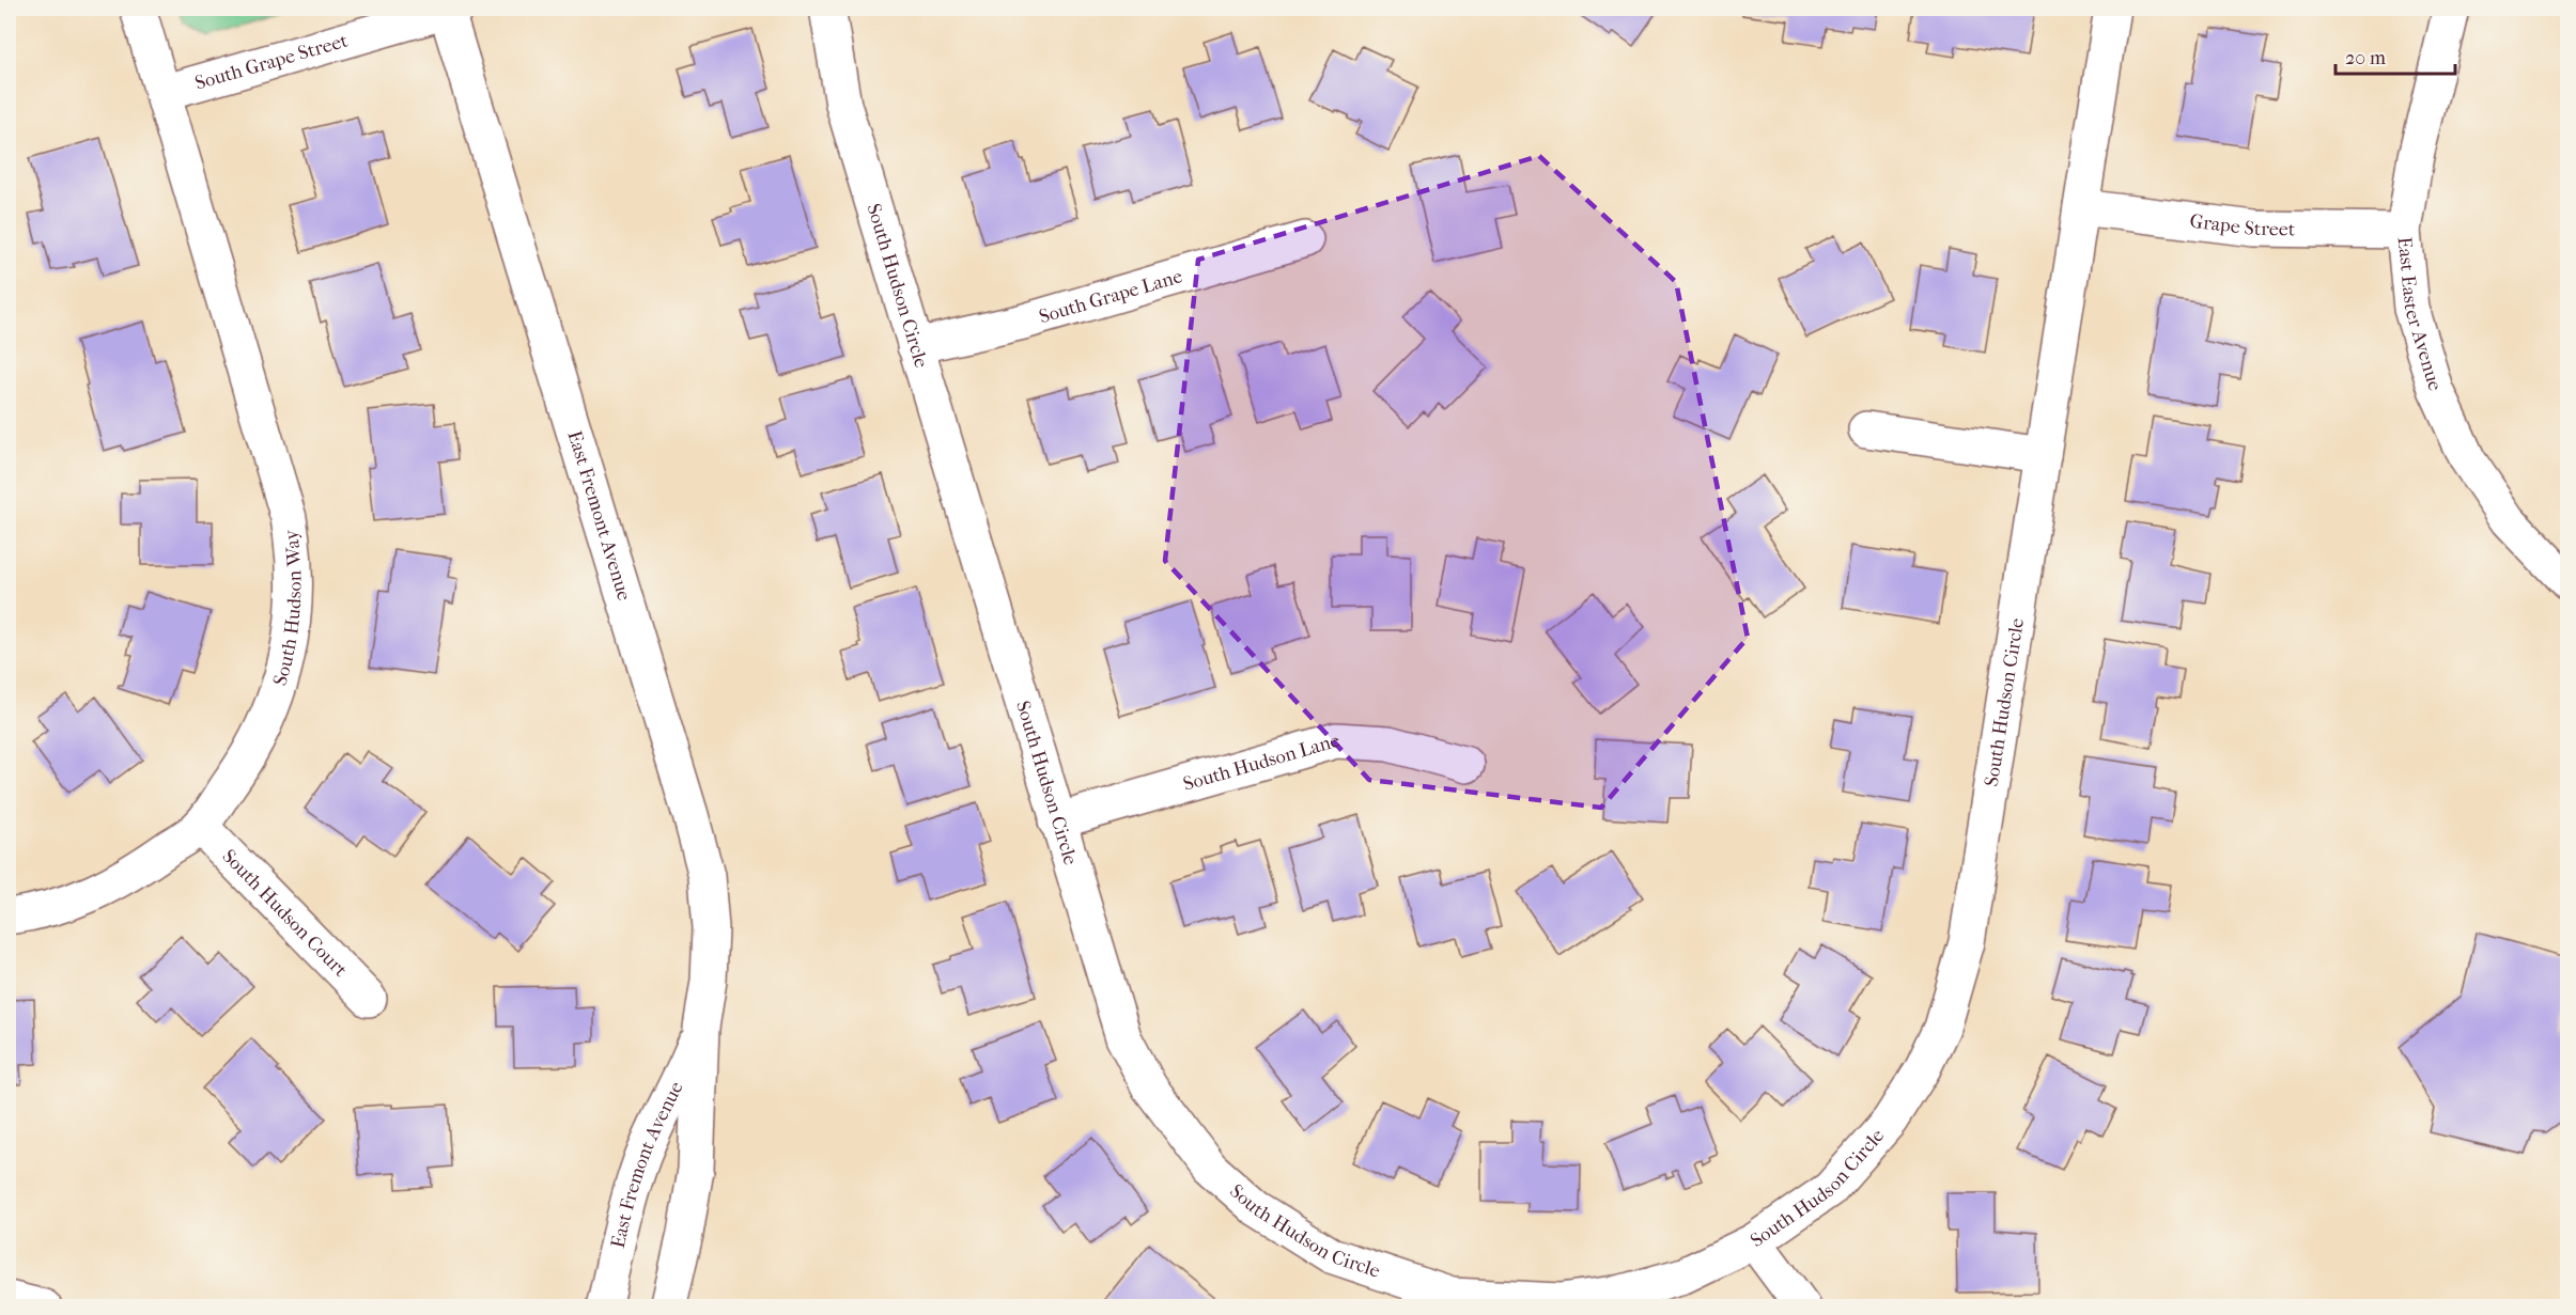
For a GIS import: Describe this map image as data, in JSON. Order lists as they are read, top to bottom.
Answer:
{
  "streets": {
    "street": [
      "South Grape Street",
      "Grape Street",
      "South Hudson Circle",
      "South Grape Lane",
      "East Easter Avenue",
      "East Fremont Avenue",
      "South Hudson Way",
      "South Hudson Lane",
      "South Hudson Court"
    ]
  },
  "crossings": [
    ["South Grape Street", "East Fremont Avenue"],
    ["South Grape Street", "South Hudson Way"],
    ["Grape Street", "South Hudson Circle"],
    ["Grape Street", "East Easter Avenue"],
    ["South Hudson Circle", "South Grape Lane"],
    ["South Hudson Circle", "South Hudson Lane"],
    ["South Hudson Way", "South Hudson Court"]
  ],
  "scale_bar": "20 m"
}
